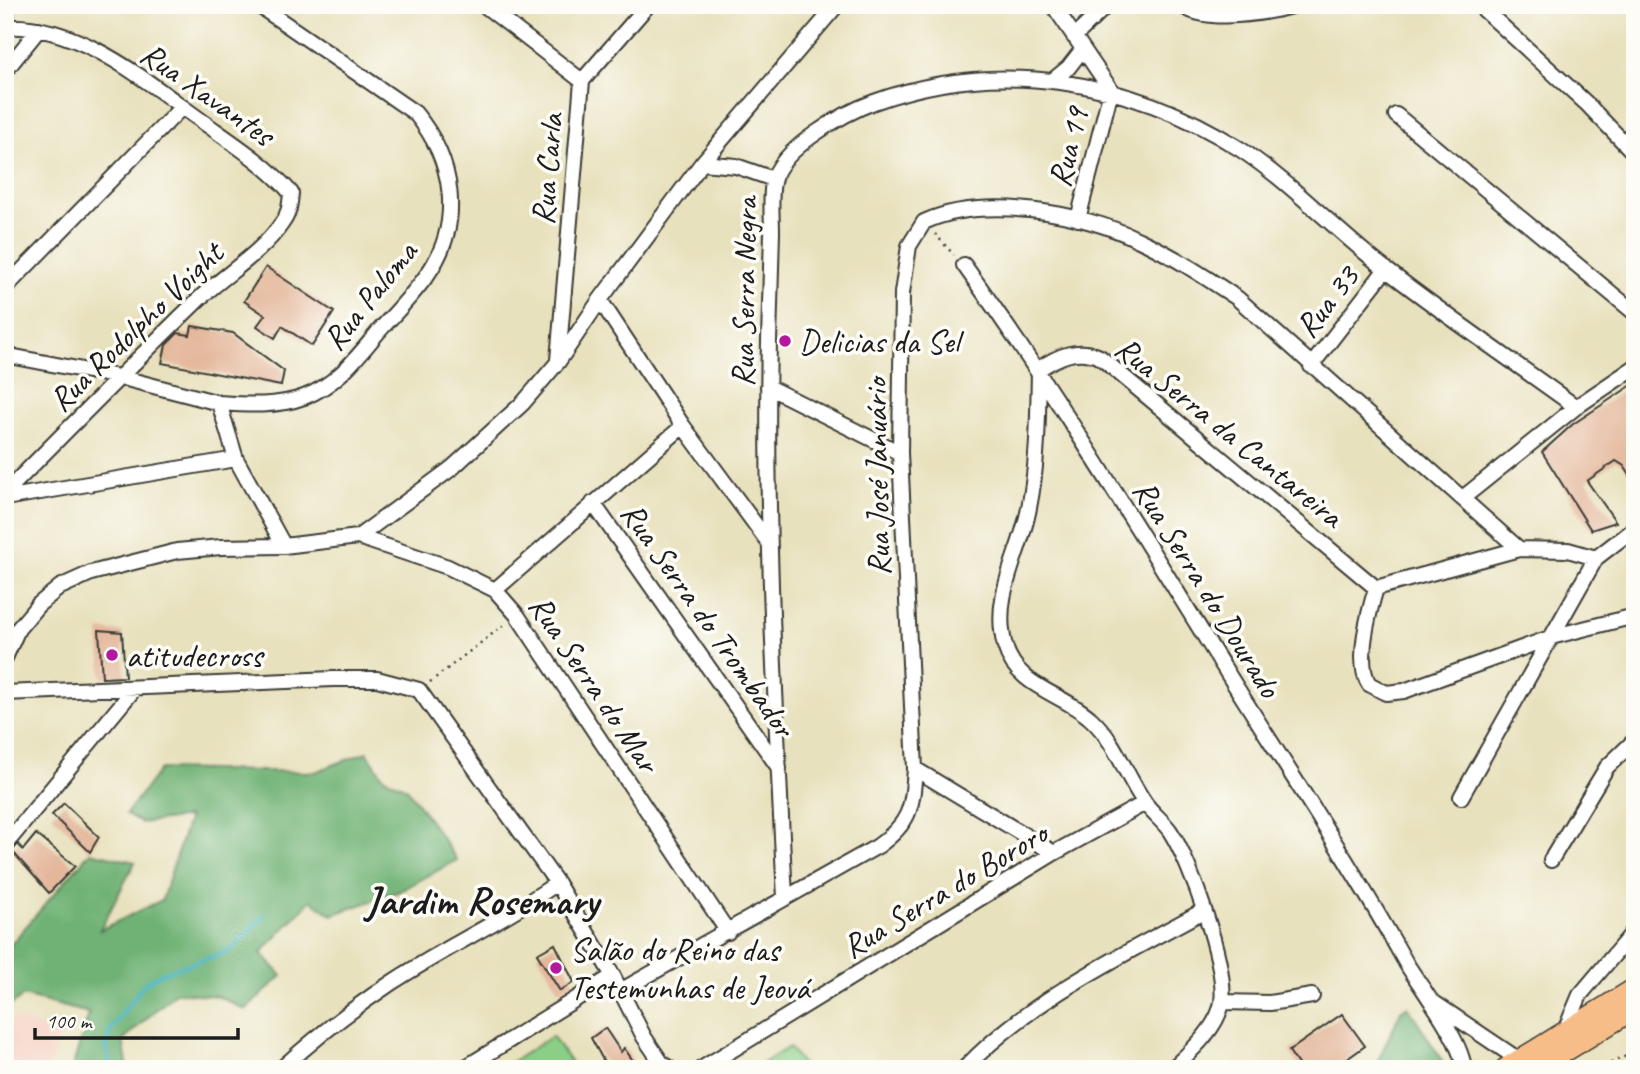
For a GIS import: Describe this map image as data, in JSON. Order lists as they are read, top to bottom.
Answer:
{
  "streets": {
    "street": [
      "Rua Xavantes",
      "Rua 19",
      "Rua Carla",
      "Rua Serra Negra",
      "Rua Paloma",
      "Rua 33",
      "Rua Rodolpho Voight",
      "Rua Serra da Cantareira",
      "Rua José Januário",
      "Rua Serra do Dourado",
      "Rua Serra do Trombador",
      "Rua Serra do Mar",
      "Rua Serra do Bororo"
    ]
  },
  "crossings": [
    ["Rua Xavantes", "Rua Rodolpho Voight"],
    ["Rua 19", "Rua Serra Negra"],
    ["Rua Serra Negra", "Rua 33"],
    ["Rua Serra Negra", "Rua José Januário"],
    ["Rua Serra Negra", "Rua Serra do Trombador"],
    ["Rua Paloma", "Rua Rodolpho Voight"],
    ["Rua Serra da Cantareira", "Rua Serra do Dourado"],
    ["Rua José Januário", "Rua Serra do Mar"]
  ],
  "districts": ["Jardim Rosemary"],
  "places": ["Delicias da Sel", "atitudecross", "Salão do Reino das Testemunhas de Jeová"],
  "scale_bar": "100 m"
}
